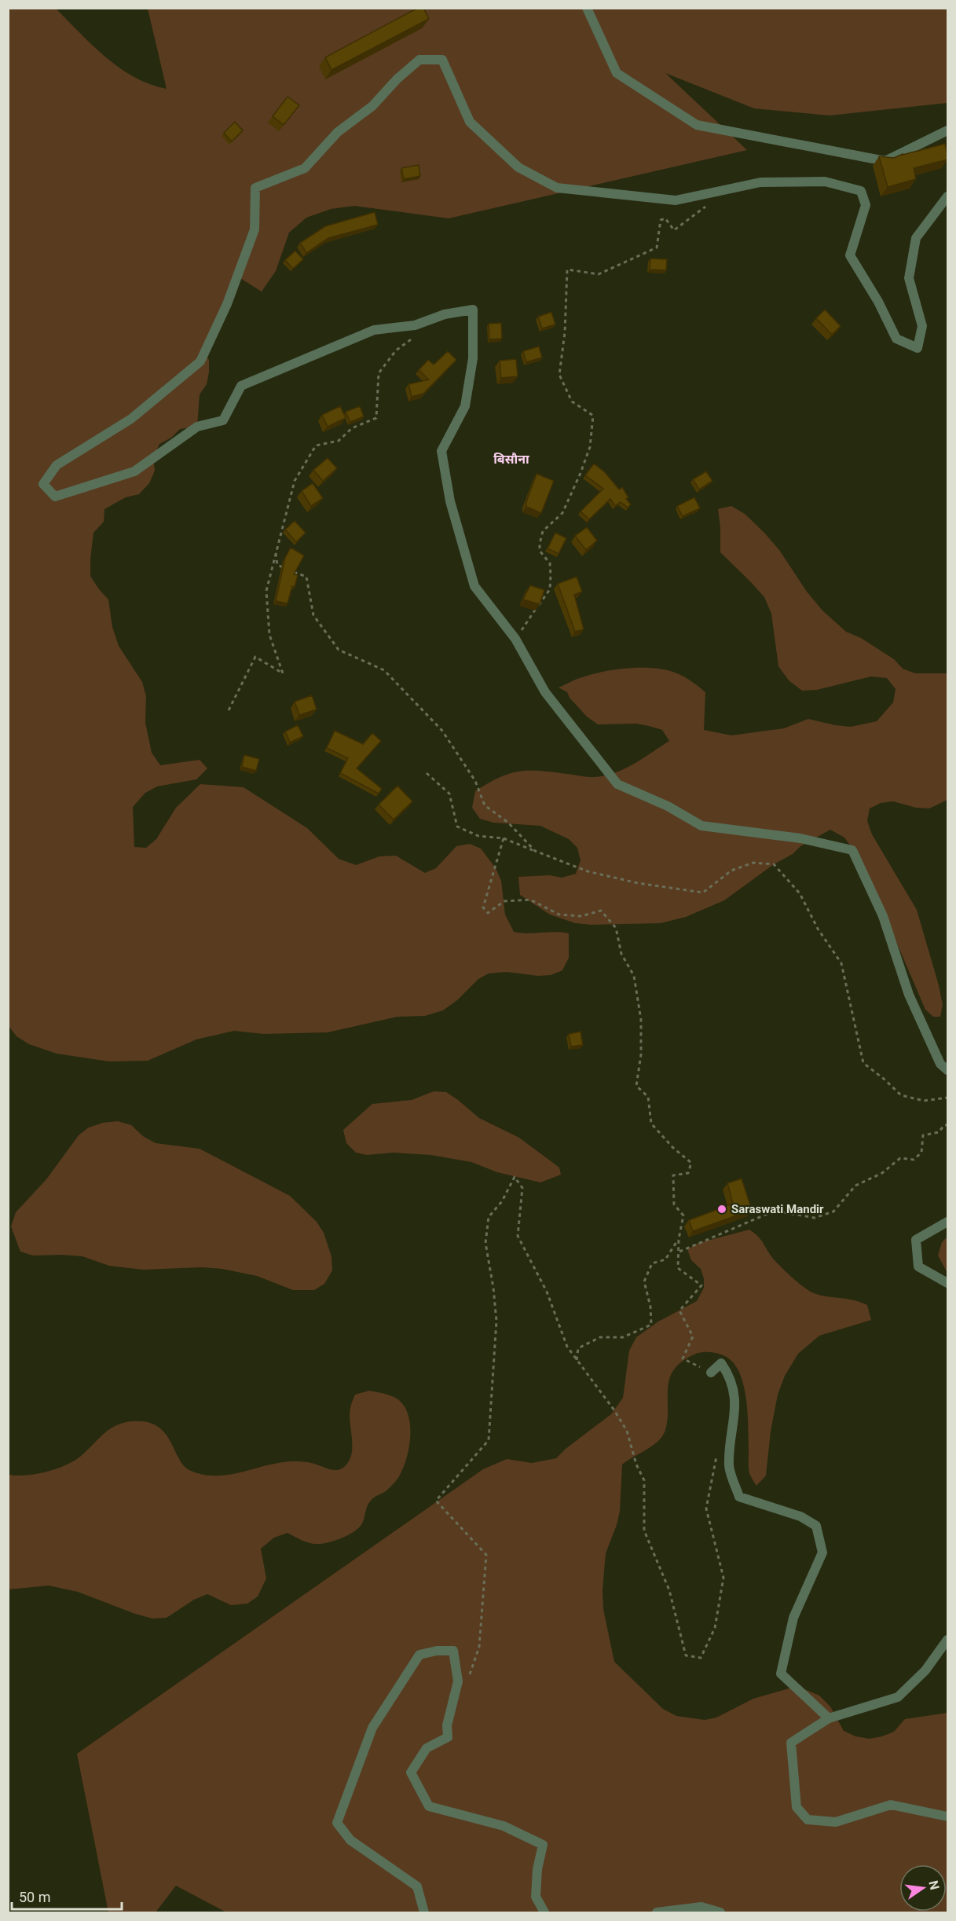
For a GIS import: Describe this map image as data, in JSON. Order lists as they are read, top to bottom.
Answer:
{
  "districts": ["बिसौना"],
  "places": ["Saraswati Mandir"],
  "scale_bar": "50 m",
  "north": "right"
}
